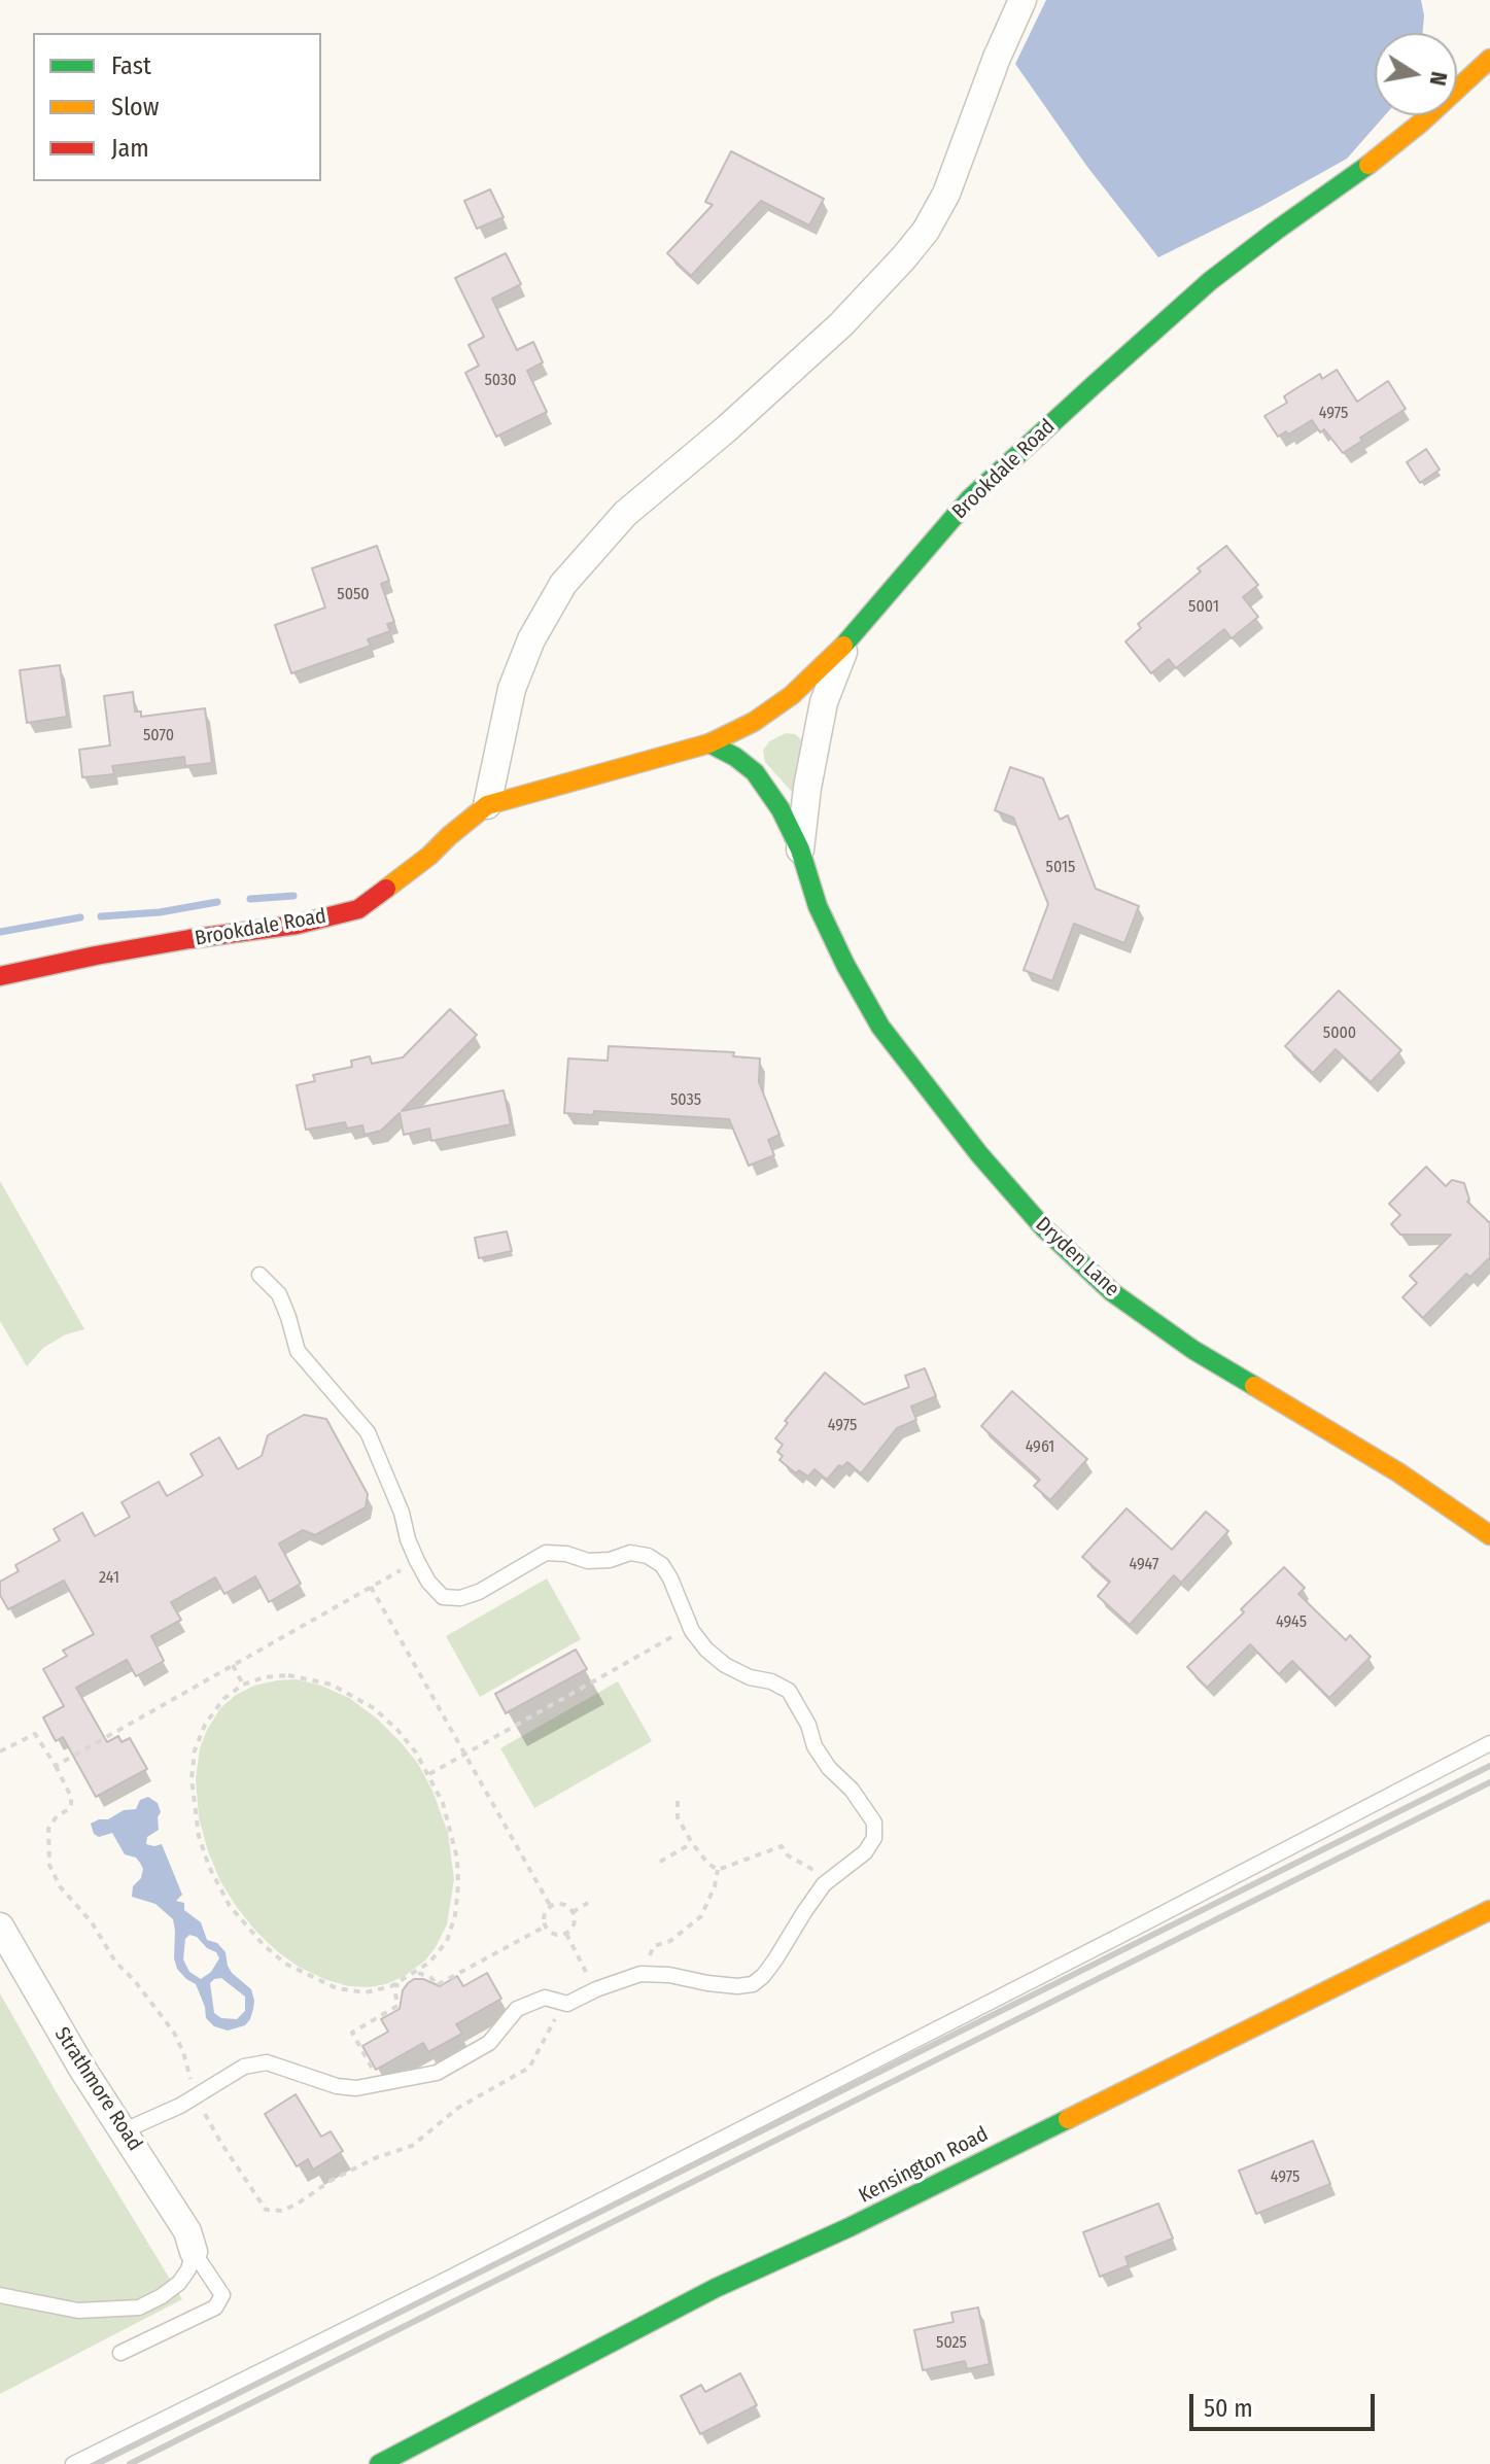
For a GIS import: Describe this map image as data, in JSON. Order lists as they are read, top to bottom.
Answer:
{
  "streets": {
    "street": [
      "Brookdale Road",
      "Dryden Lane",
      "Strathmore Road",
      "Kensington Road"
    ]
  },
  "crossings": [
    ["Brookdale Road", "Dryden Lane"]
  ],
  "house_numbers": [
    "5030",
    "4975",
    "5050",
    "5001",
    "5070",
    "5015",
    "5000",
    "5035",
    "4975",
    "4961",
    "4947",
    "241",
    "4945",
    "4975",
    "5025"
  ],
  "legend": ["Fast", "Slow", "Jam"],
  "scale_bar": "50 m",
  "north": "right"
}
